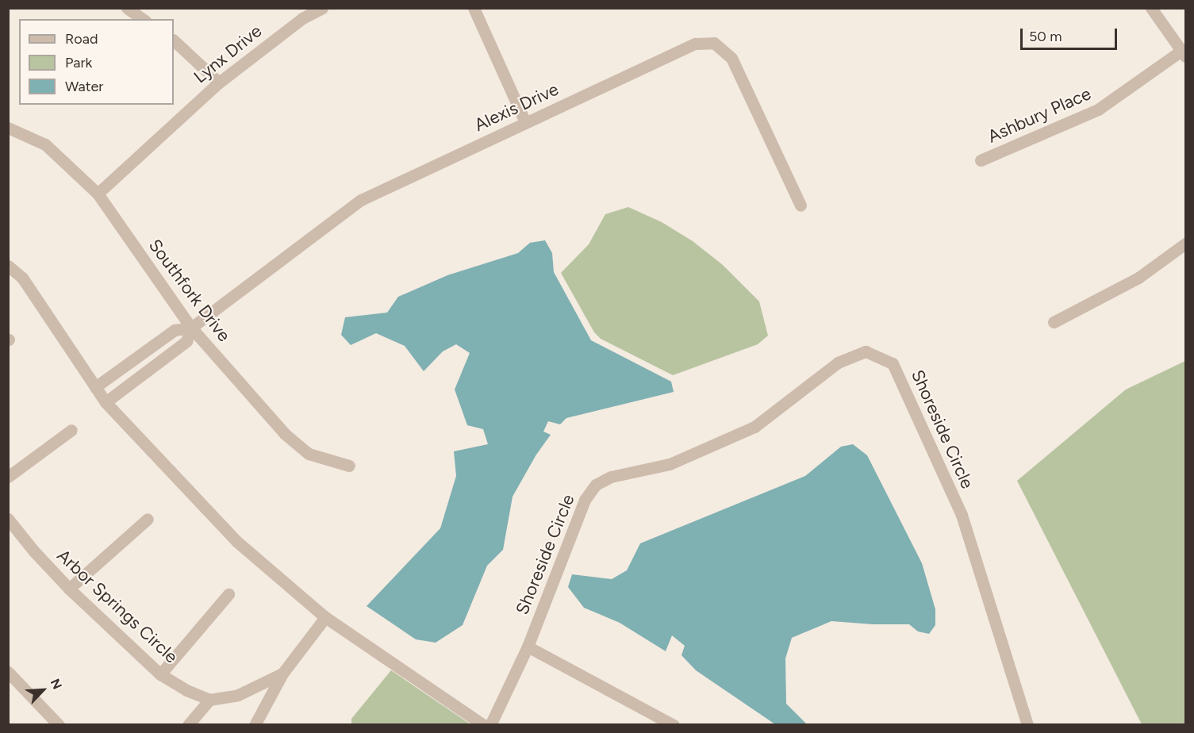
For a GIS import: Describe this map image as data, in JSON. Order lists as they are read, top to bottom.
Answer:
{
  "streets": {
    "street": [
      "Lynx Drive",
      "Alexis Drive",
      "Ashbury Place",
      "Southfork Drive",
      "Shoreside Circle",
      "Arbor Springs Circle"
    ]
  },
  "crossings": [
    ["Lynx Drive", "Southfork Drive"],
    ["Alexis Drive", "Southfork Drive"]
  ],
  "legend": ["Road", "Park", "Water"],
  "scale_bar": "50 m",
  "north": "top right"
}
